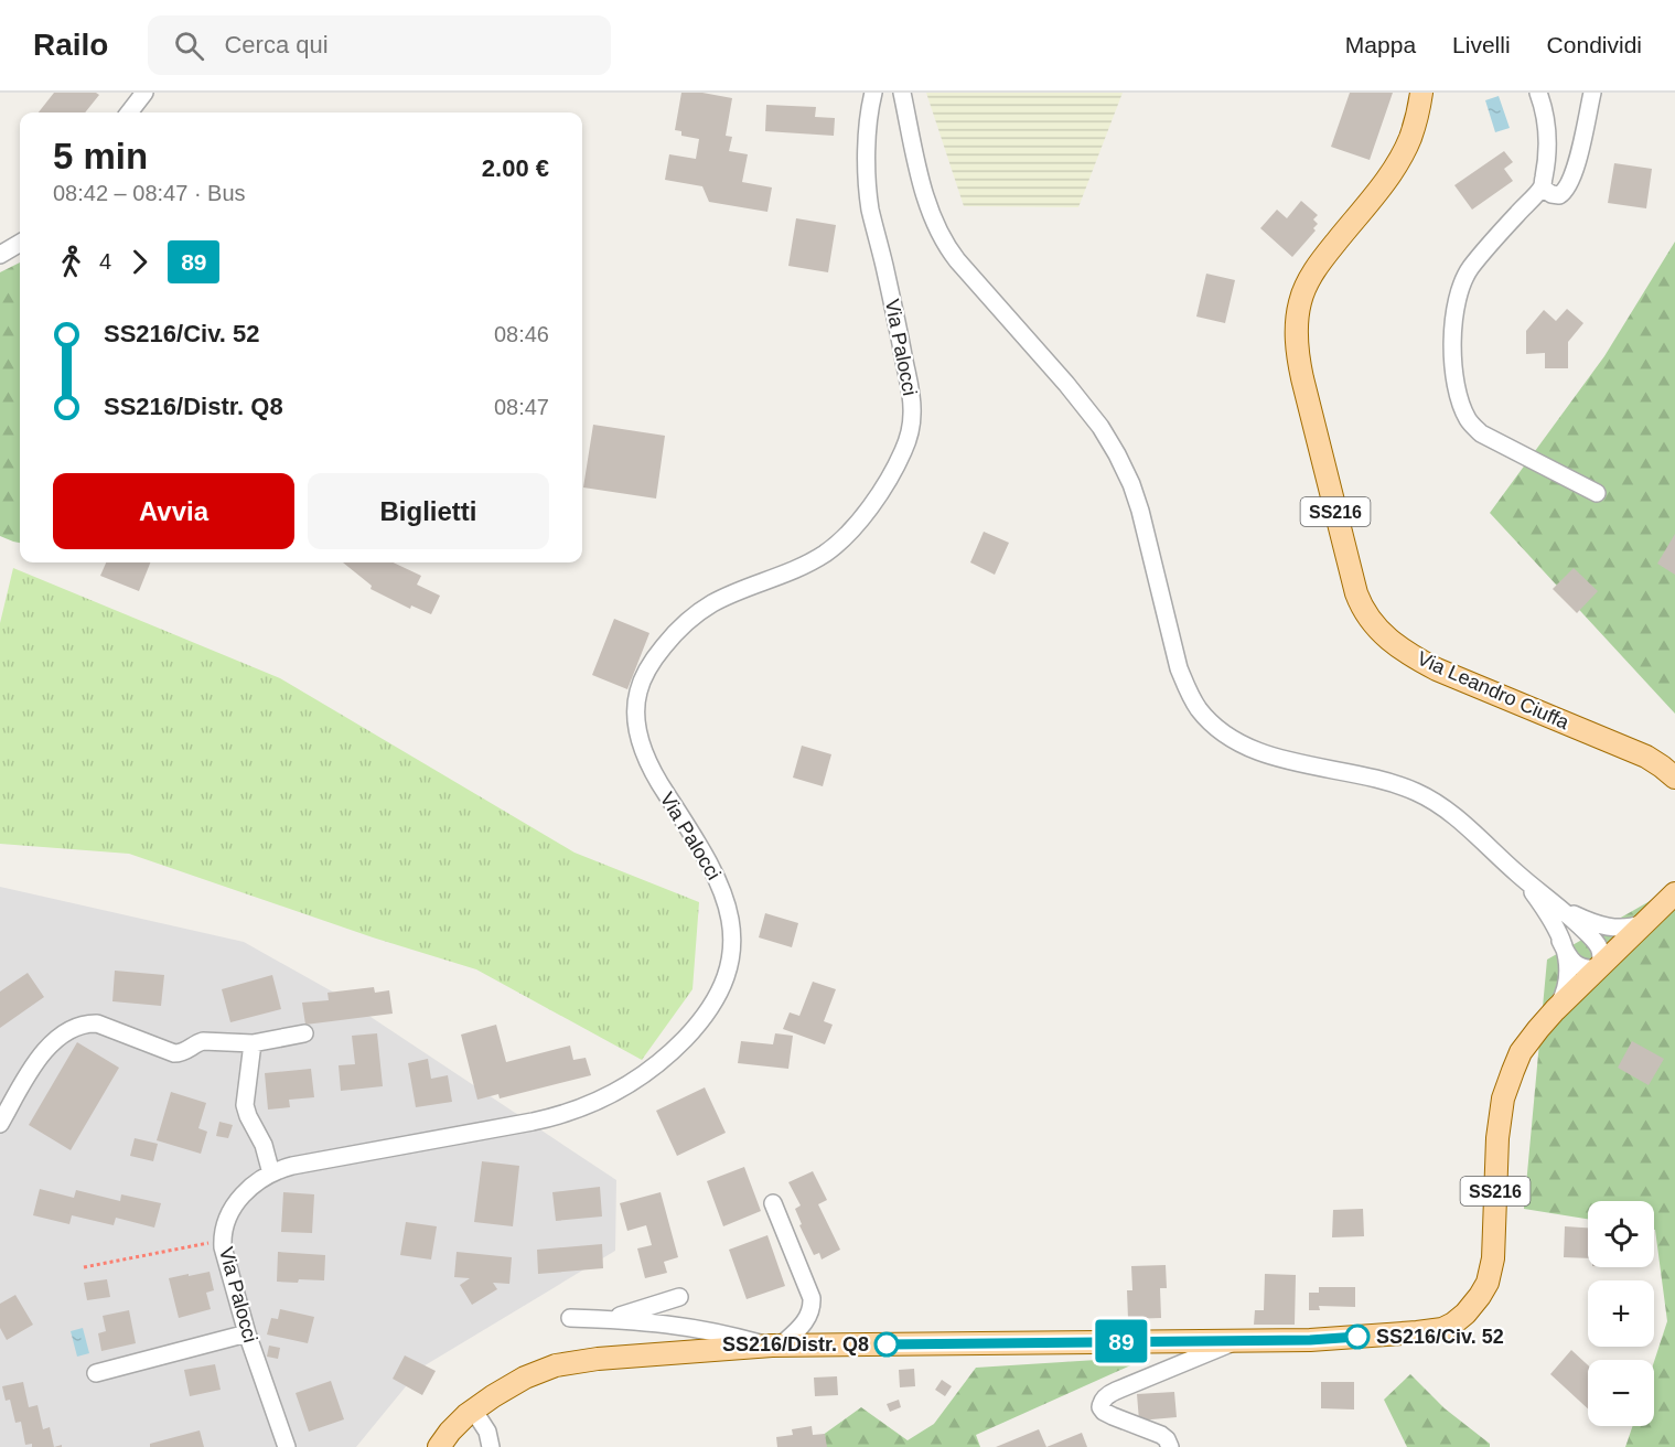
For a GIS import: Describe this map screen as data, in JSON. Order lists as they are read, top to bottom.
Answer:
{
  "streets": {
    "main road": ["SS216", "Via Leandro Ciuffa"],
    "street": ["Via Palocci"]
  },
  "places": ["SS216/Civ. 52", "SS216/Distr. Q8"],
  "lines": ["bus line 89"],
  "page": {
    "header": "Railo",
    "search": "Cerca qui",
    "nav": ["Mappa", "Livelli", "Condividi"],
    "on_map": "89",
    "heading": ["5 min", "08:42 – 08:47 · Bus", "2.00 €"],
    "legs": ["4", "89"],
    "list": [
      {
        "name": "SS216/Civ. 52",
        "value": "08:46"
      },
      {
        "name": "SS216/Distr. Q8",
        "value": "08:47"
      }
    ],
    "buttons": ["Avvia", "Biglietti"],
    "map_buttons": ["+", "−"]
  }
}
